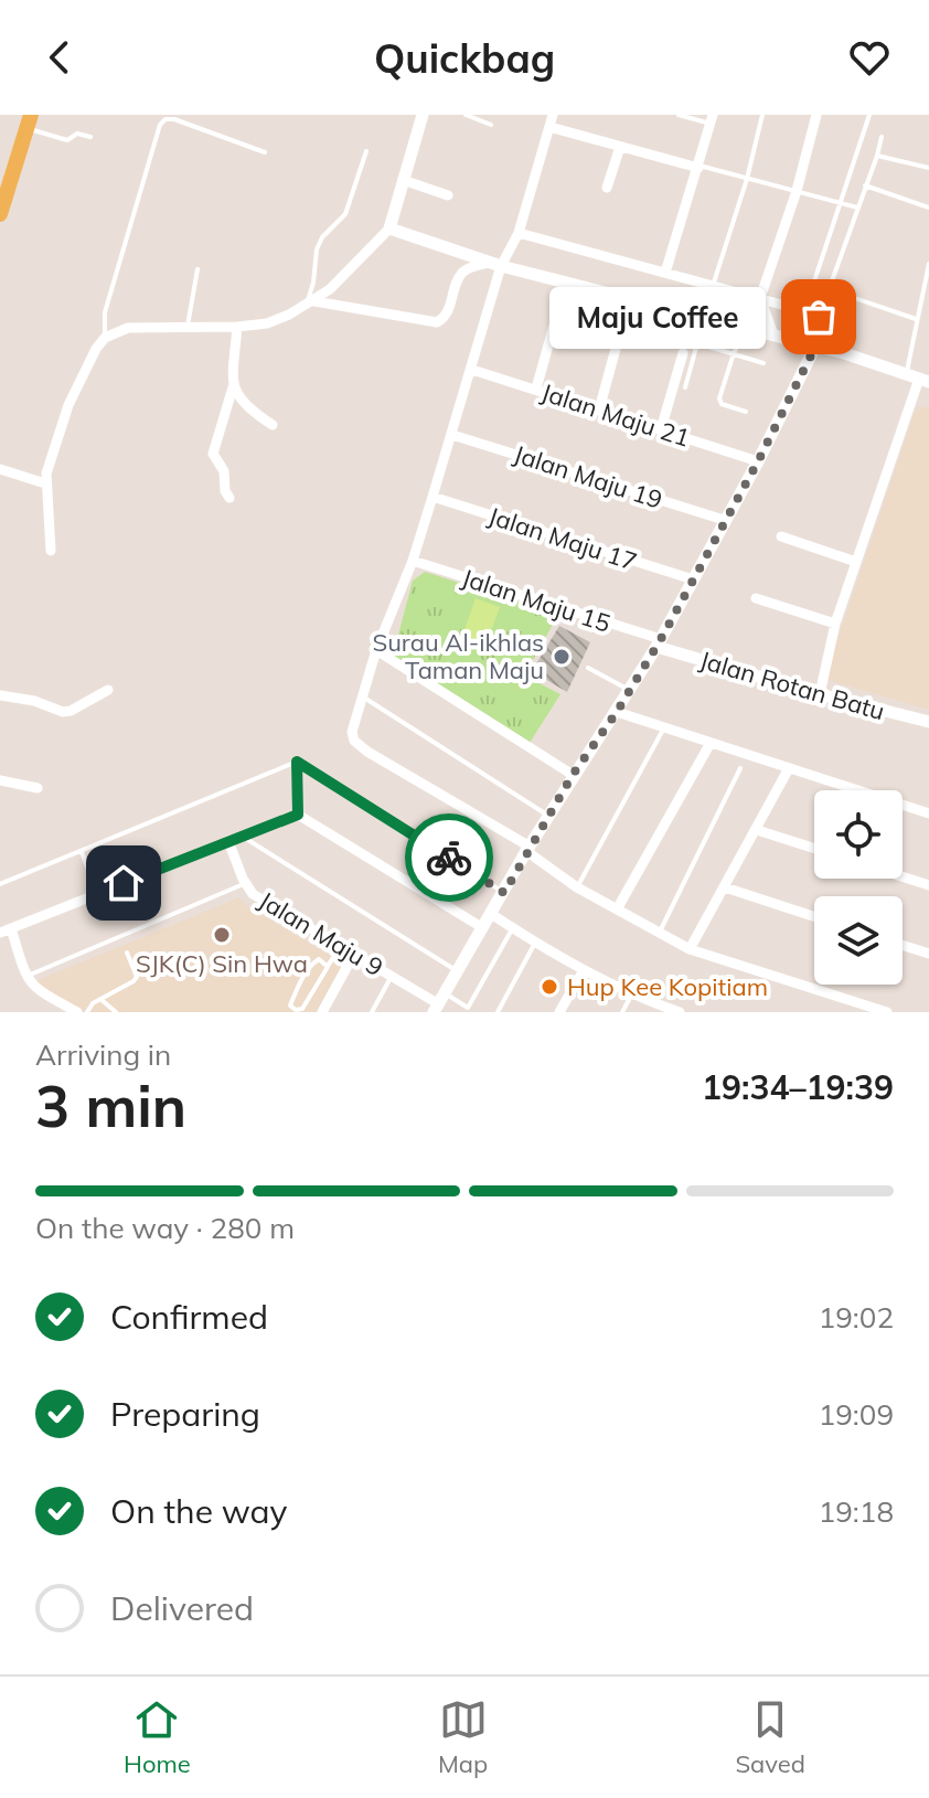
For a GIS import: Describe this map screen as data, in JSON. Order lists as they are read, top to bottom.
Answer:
{
  "streets": {
    "street": [
      "Jalan Maju 21",
      "Jalan Maju 19",
      "Jalan Maju 17",
      "Jalan Maju 15",
      "Jalan Rotan Batu",
      "Jalan Maju 9"
    ]
  },
  "crossings": [
    ["Jalan Maju 15", "Jalan Rotan Batu"]
  ],
  "places": [
    "Maju Coffee",
    "Surau Al-ikhlas Taman Maju",
    "SJK(C) Sin Hwa",
    "Hup Kee Kopitiam"
  ],
  "page": {
    "header": "Quickbag",
    "bubble": "Maju Coffee",
    "heading": ["3 min", "Arriving in", "19:34–19:39"],
    "bar": "On the way · 280 m",
    "list": [
      ["Confirmed", "19:02"],
      ["Preparing", "19:09"],
      ["On the way", "19:18"],
      "Delivered"
    ],
    "tabs": ["Home", "Map", "Saved"]
  }
}
